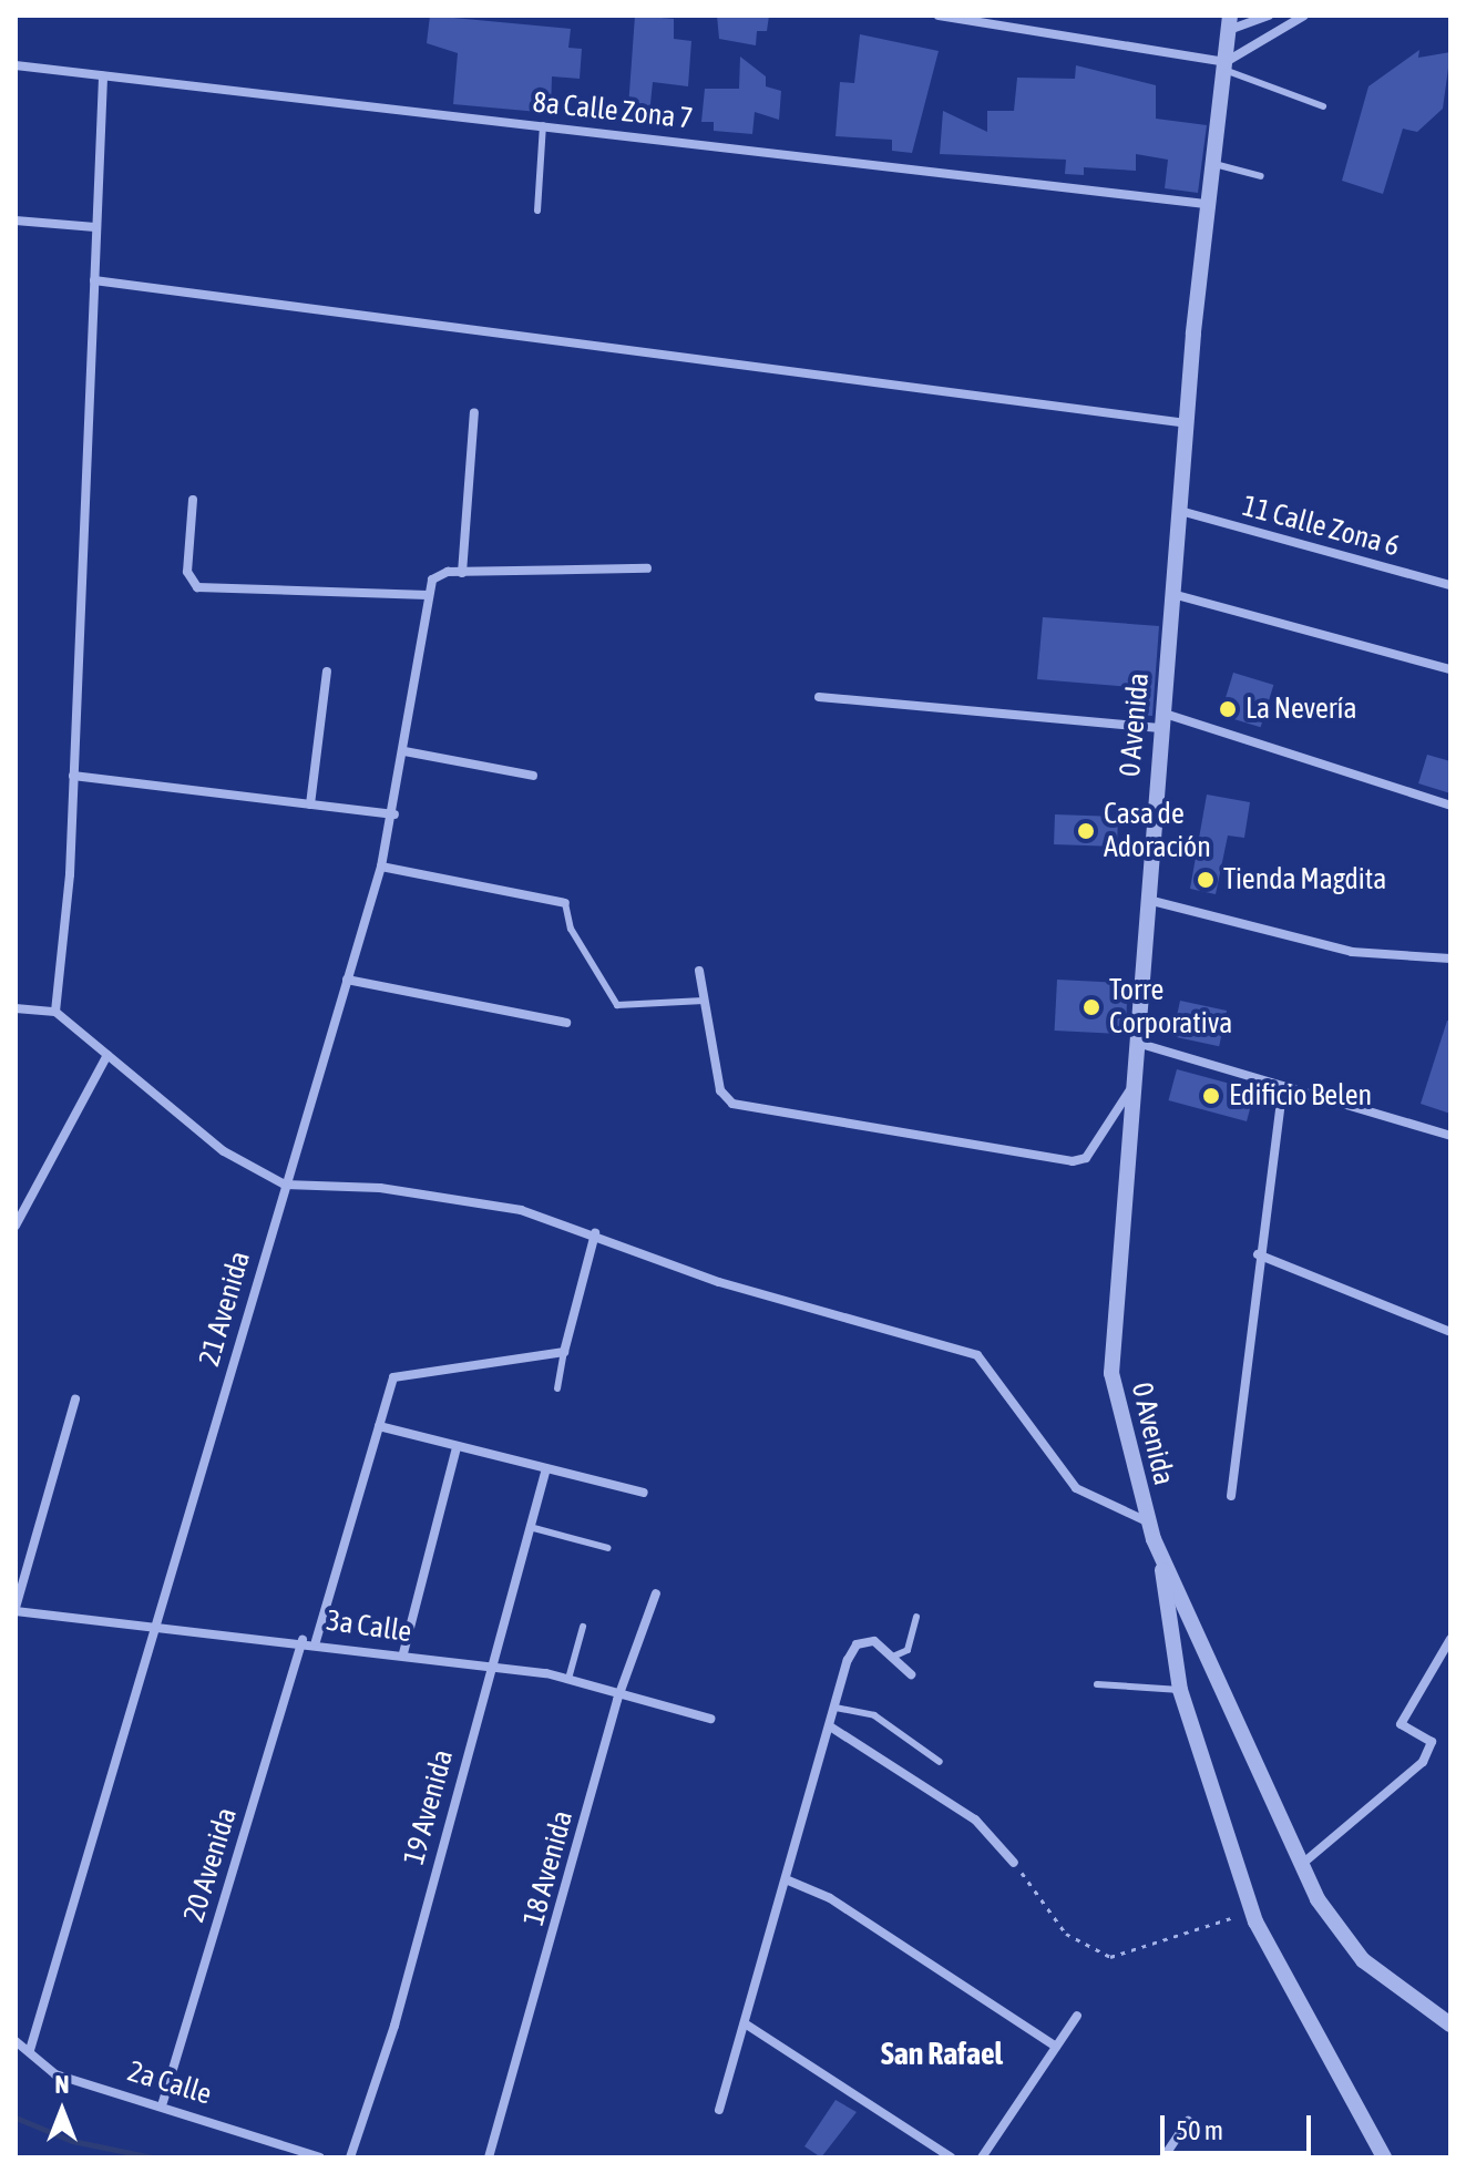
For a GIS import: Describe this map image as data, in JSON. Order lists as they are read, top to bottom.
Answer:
{
  "streets": {
    "street": [
      "8a Calle Zona 7",
      "11 Calle Zona 6",
      "0 Avenida",
      "21 Avenida",
      "3a Calle",
      "19 Avenida",
      "20 Avenida",
      "18 Avenida",
      "2a Calle"
    ]
  },
  "crossings": [
    ["8a Calle Zona 7", "0 Avenida"],
    ["11 Calle Zona 6", "0 Avenida"],
    ["21 Avenida", "3a Calle"],
    ["21 Avenida", "2a Calle"],
    ["3a Calle", "19 Avenida"],
    ["3a Calle", "20 Avenida"],
    ["3a Calle", "18 Avenida"],
    ["20 Avenida", "2a Calle"]
  ],
  "districts": ["San Rafael"],
  "places": [
    "La Nevería",
    "Casa de Adoración",
    "Tienda Magdita",
    "Torre Corporativa",
    "Edificio Belen"
  ],
  "scale_bar": "50 m",
  "north": "top"
}
